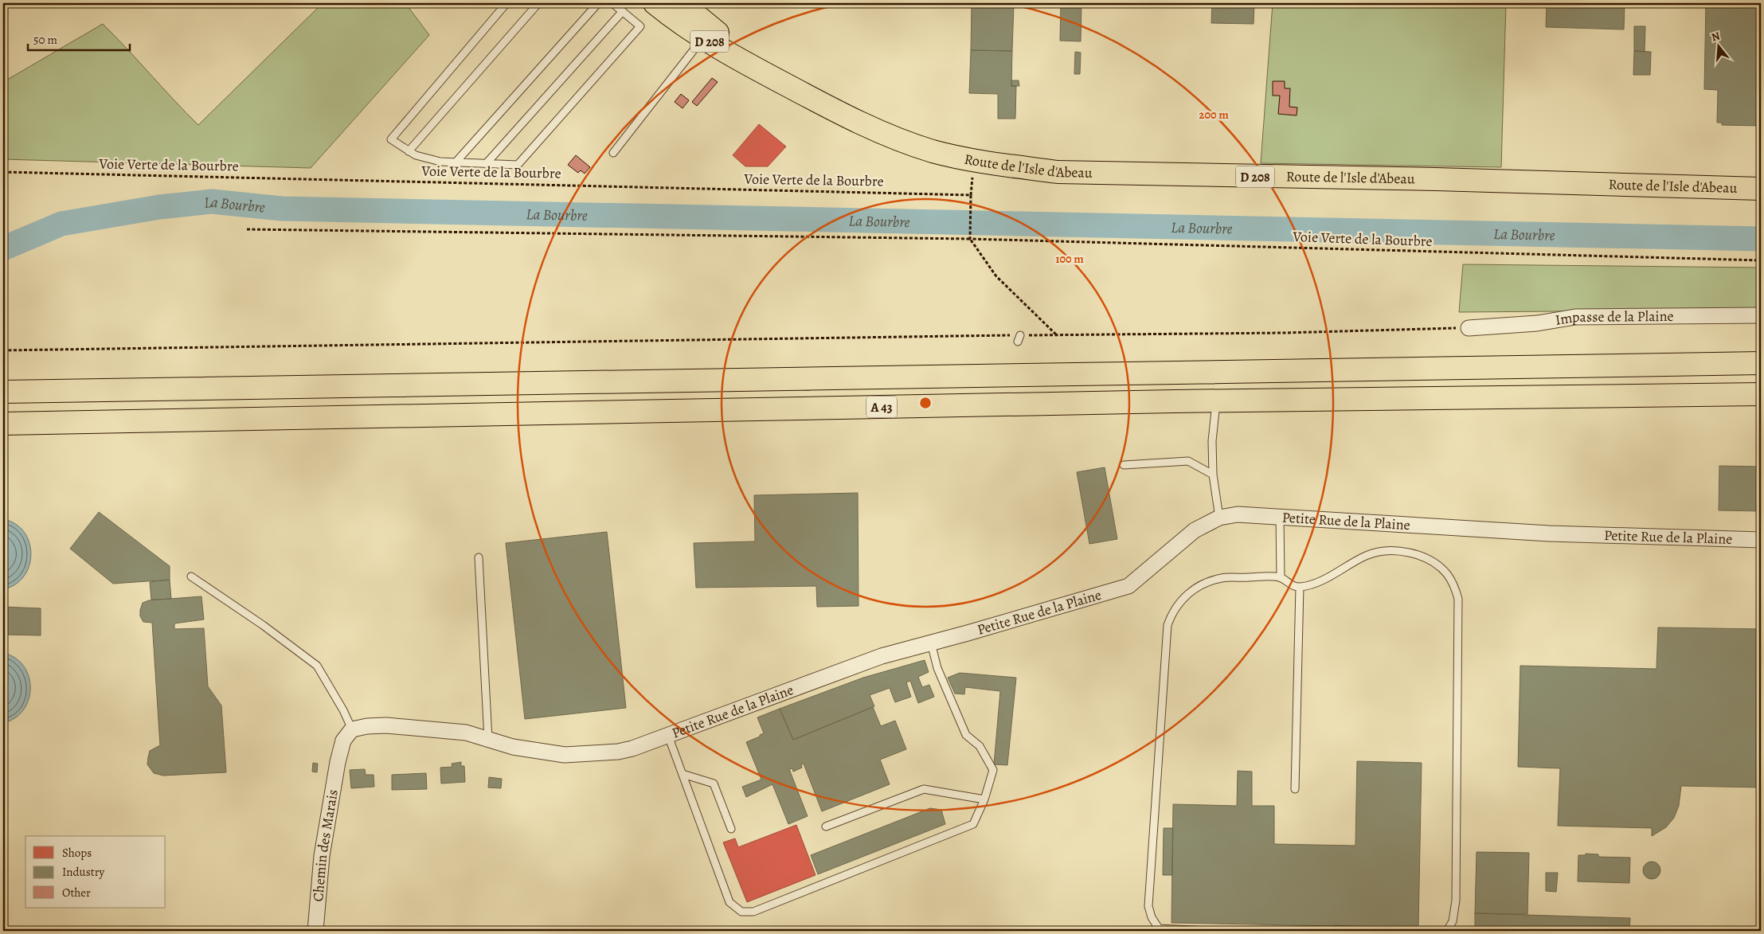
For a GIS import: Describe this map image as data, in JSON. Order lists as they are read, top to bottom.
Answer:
{
  "streets": {
    "main road": ["D 208", "Route de l'Isle d'Abeau", "A 43"],
    "street": ["Impasse de la Plaine", "Petite Rue de la Plaine", "Chemin des Marais"],
    "path": ["Voie Verte de la Bourbre"]
  },
  "crossings": [
    ["Petite Rue de la Plaine", "Chemin des Marais"]
  ],
  "water": ["La Bourbre"],
  "legend": ["Shops", "Industry", "Other"],
  "scale_bar": "50 m",
  "north": "top",
  "rings": ["200 m", "100 m"]
}
